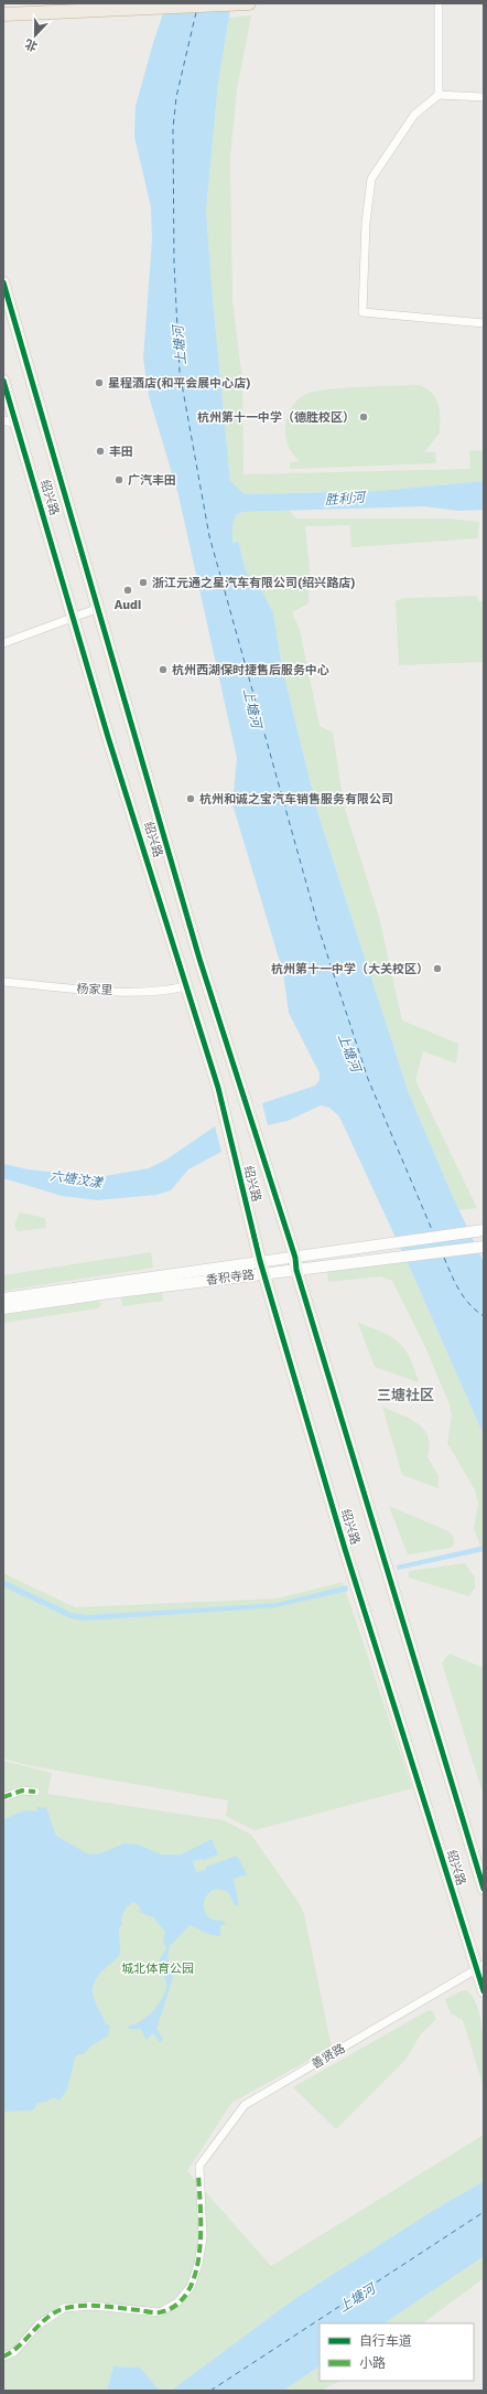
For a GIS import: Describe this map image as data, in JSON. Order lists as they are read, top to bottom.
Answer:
{
  "streets": {
    "main road": ["绍兴路", "香积寺路"],
    "street": ["杨家里", "善贤路"]
  },
  "crossings": [
    ["绍兴路", "杨家里"],
    ["绍兴路", "香积寺路"],
    ["绍兴路", "善贤路"]
  ],
  "districts": ["三塘社区"],
  "water": ["上塘河", "胜利河", "六塘汶漾"],
  "parks": ["城北体育公园"],
  "places": [
    "星程酒店(和平会展中心店)",
    "杭州第十一中学（德胜校区）",
    "丰田",
    "广汽丰田",
    "浙江元通之星汽车有限公司(绍兴路店)",
    "Audi",
    "杭州西湖保时捷售后服务中心",
    "杭州和诚之宝汽车销售服务有限公司",
    "杭州第十一中学（大关校区）"
  ],
  "legend": ["自行车道", "小路"],
  "north": "bottom"
}
